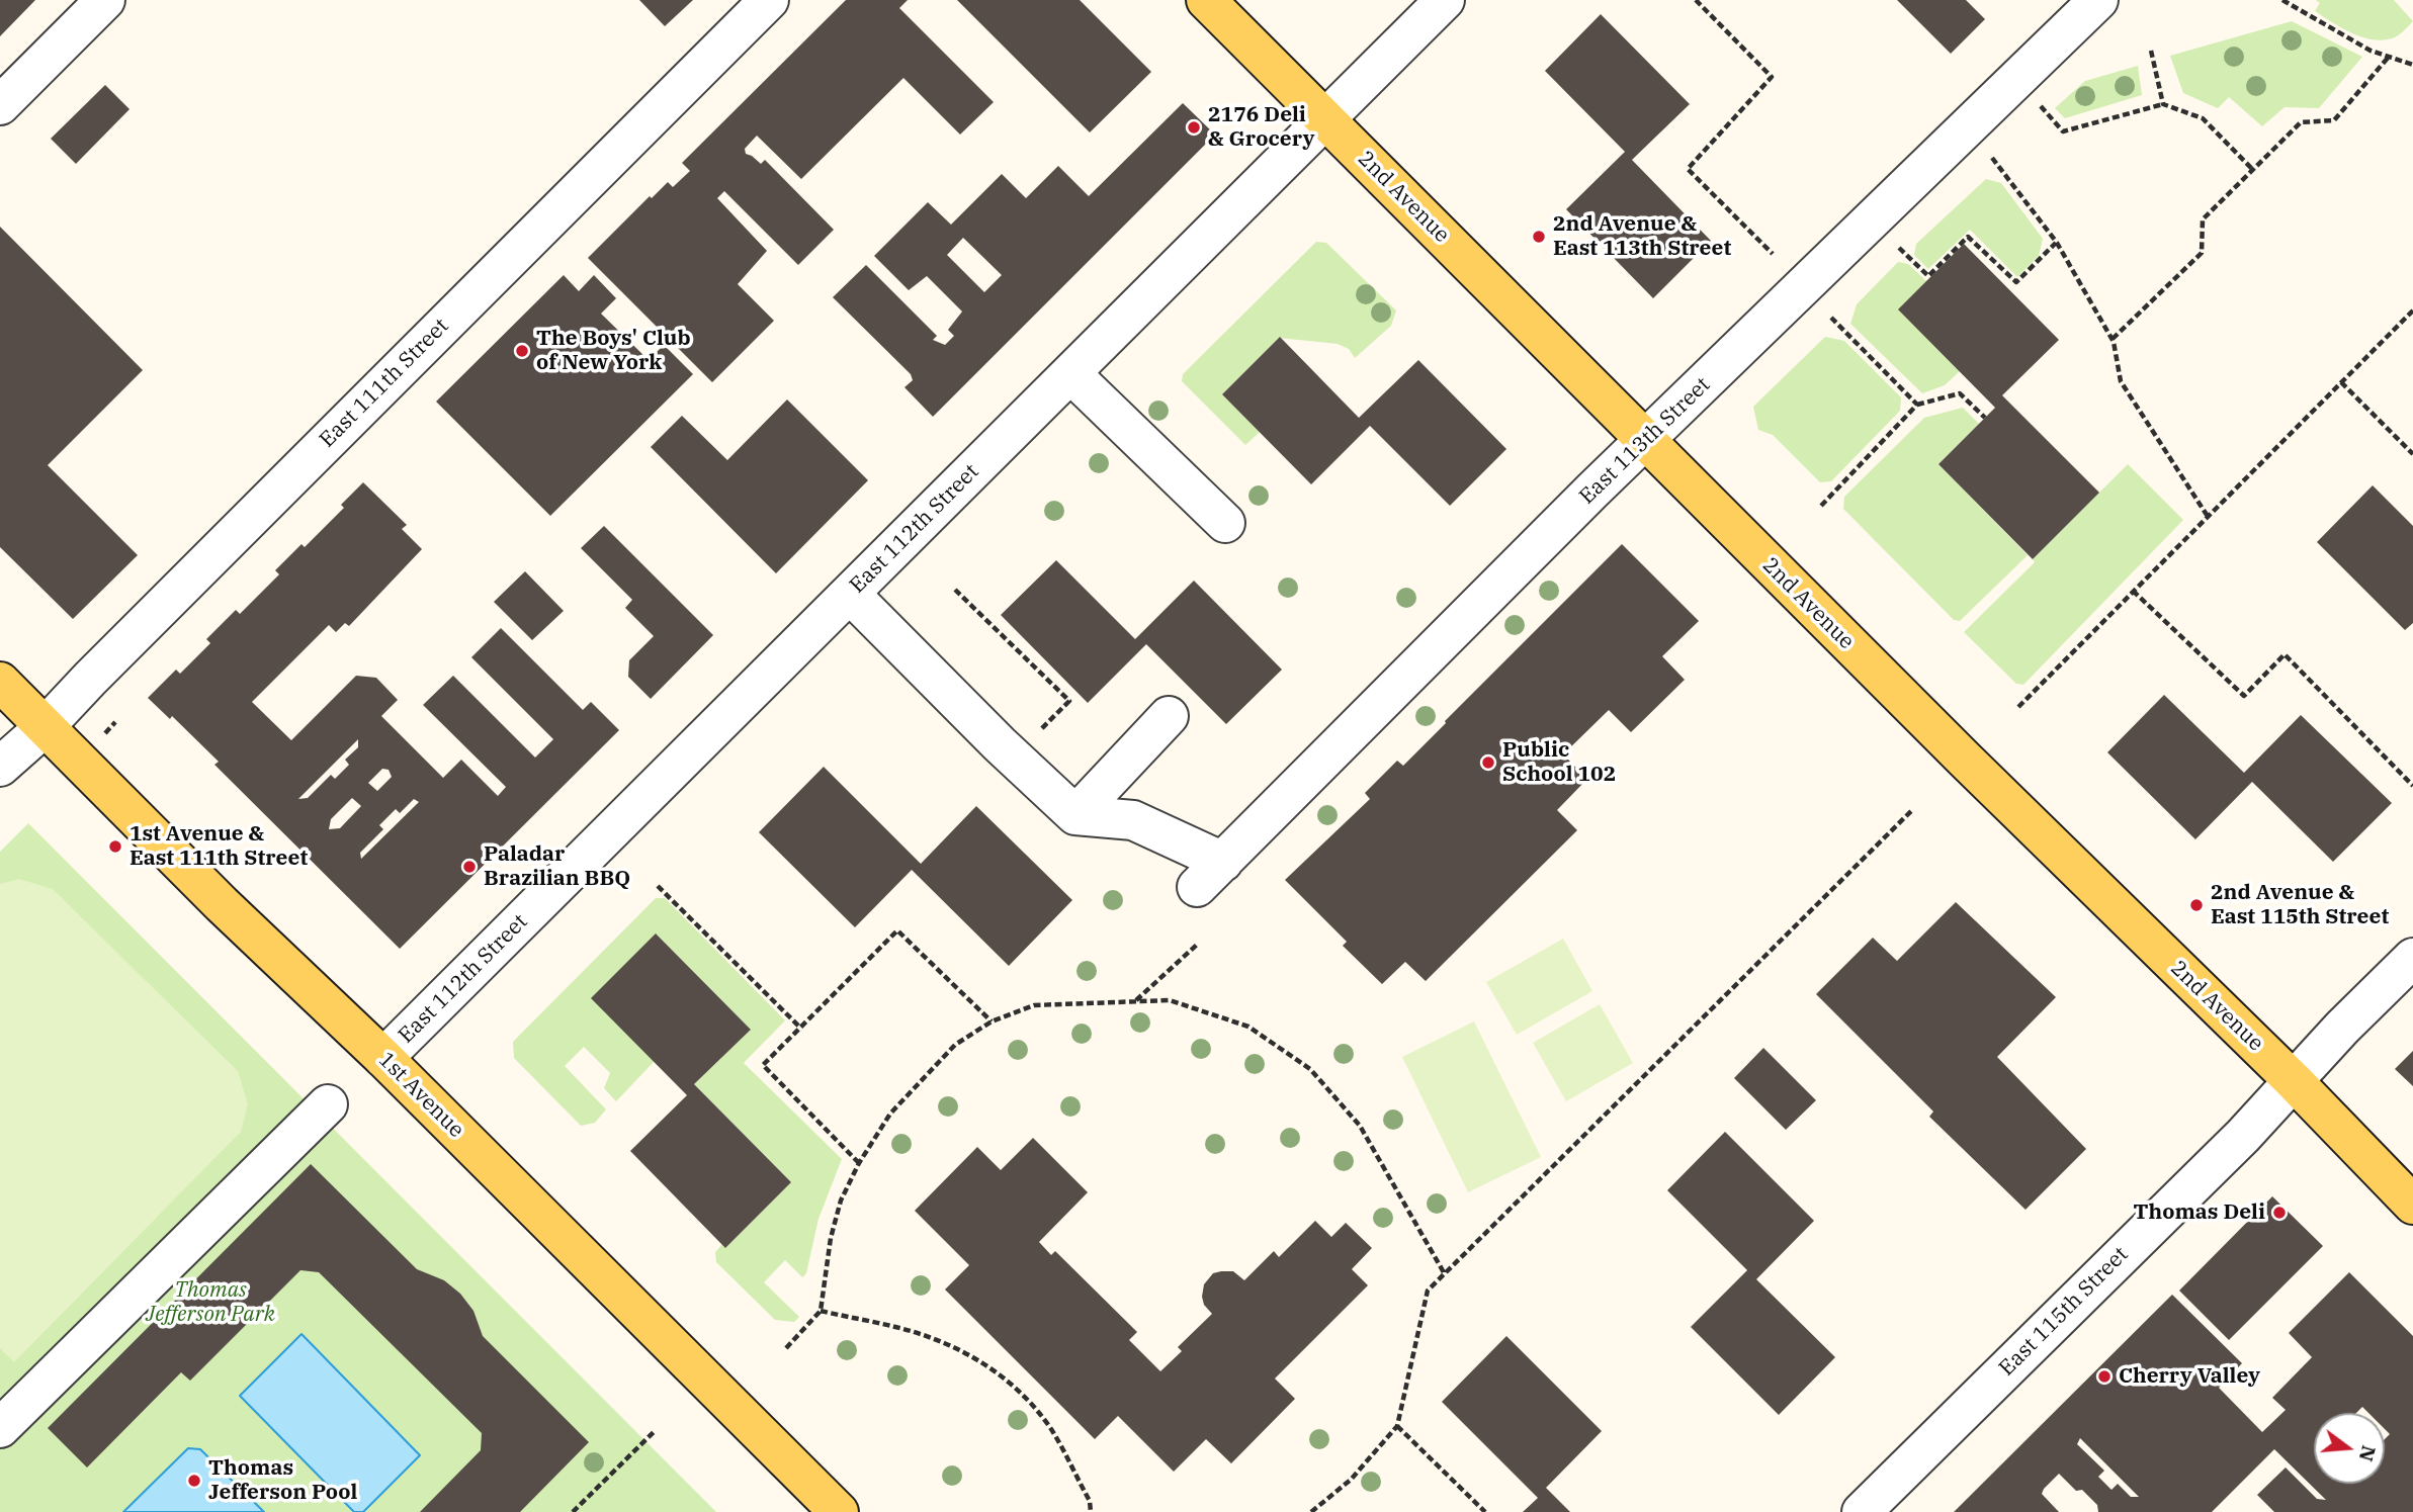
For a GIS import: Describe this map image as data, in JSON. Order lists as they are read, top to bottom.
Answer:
{
  "streets": {
    "main road": ["2nd Avenue", "1st Avenue"],
    "street": [
      "East 111th Street",
      "East 113th Street",
      "East 112th Street",
      "East 115th Street"
    ]
  },
  "crossings": [
    ["2nd Avenue", "East 113th Street"],
    ["2nd Avenue", "East 112th Street"],
    ["2nd Avenue", "East 115th Street"],
    ["East 111th Street", "1st Avenue"],
    ["East 112th Street", "1st Avenue"]
  ],
  "parks": ["Thomas Jefferson Park"],
  "places": [
    "2176 Deli & Grocery",
    "2nd Avenue & East 113th Street",
    "The Boys' Club of New York",
    "Public School 102",
    "1st Avenue & East 111th Street",
    "Paladar Brazilian BBQ",
    "2nd Avenue & East 115th Street",
    "Thomas Deli",
    "Cherry Valley",
    "Thomas Jefferson Pool"
  ],
  "north": "right"
}
